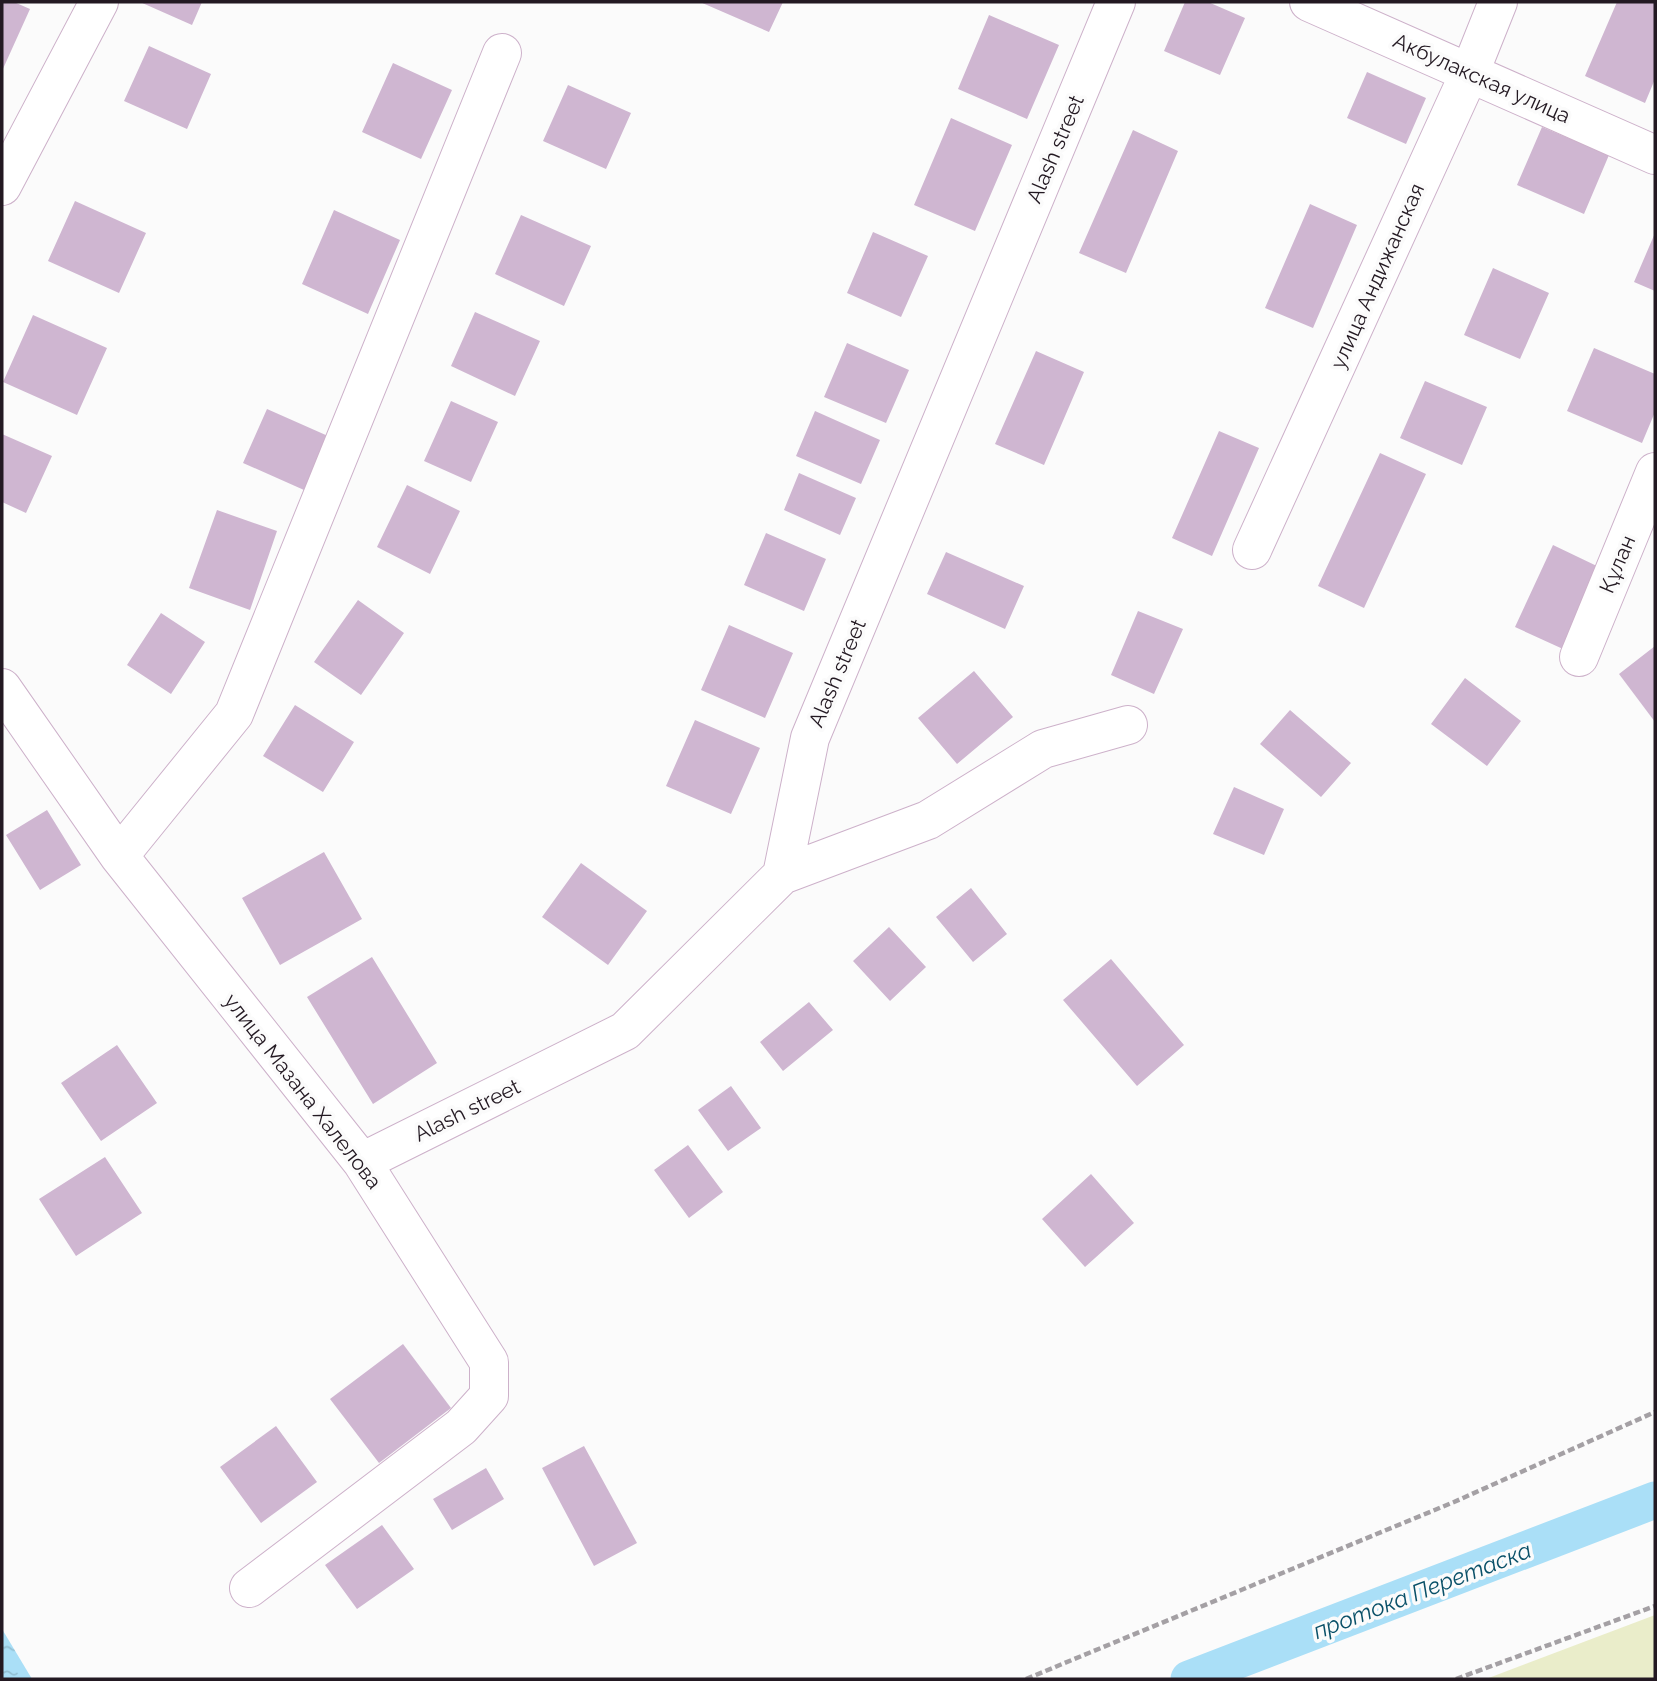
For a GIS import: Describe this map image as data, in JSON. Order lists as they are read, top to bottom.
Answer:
{
  "streets": {
    "street": [
      "Акбулакская улица",
      "Alash street",
      "улица Андижанская",
      "Құлан",
      "улица Мазана Халелова"
    ]
  },
  "crossings": [
    ["Акбулакская улица", "улица Андижанская"],
    ["Alash street", "улица Мазана Халелова"]
  ],
  "water": ["протока Перетаска"]
}
